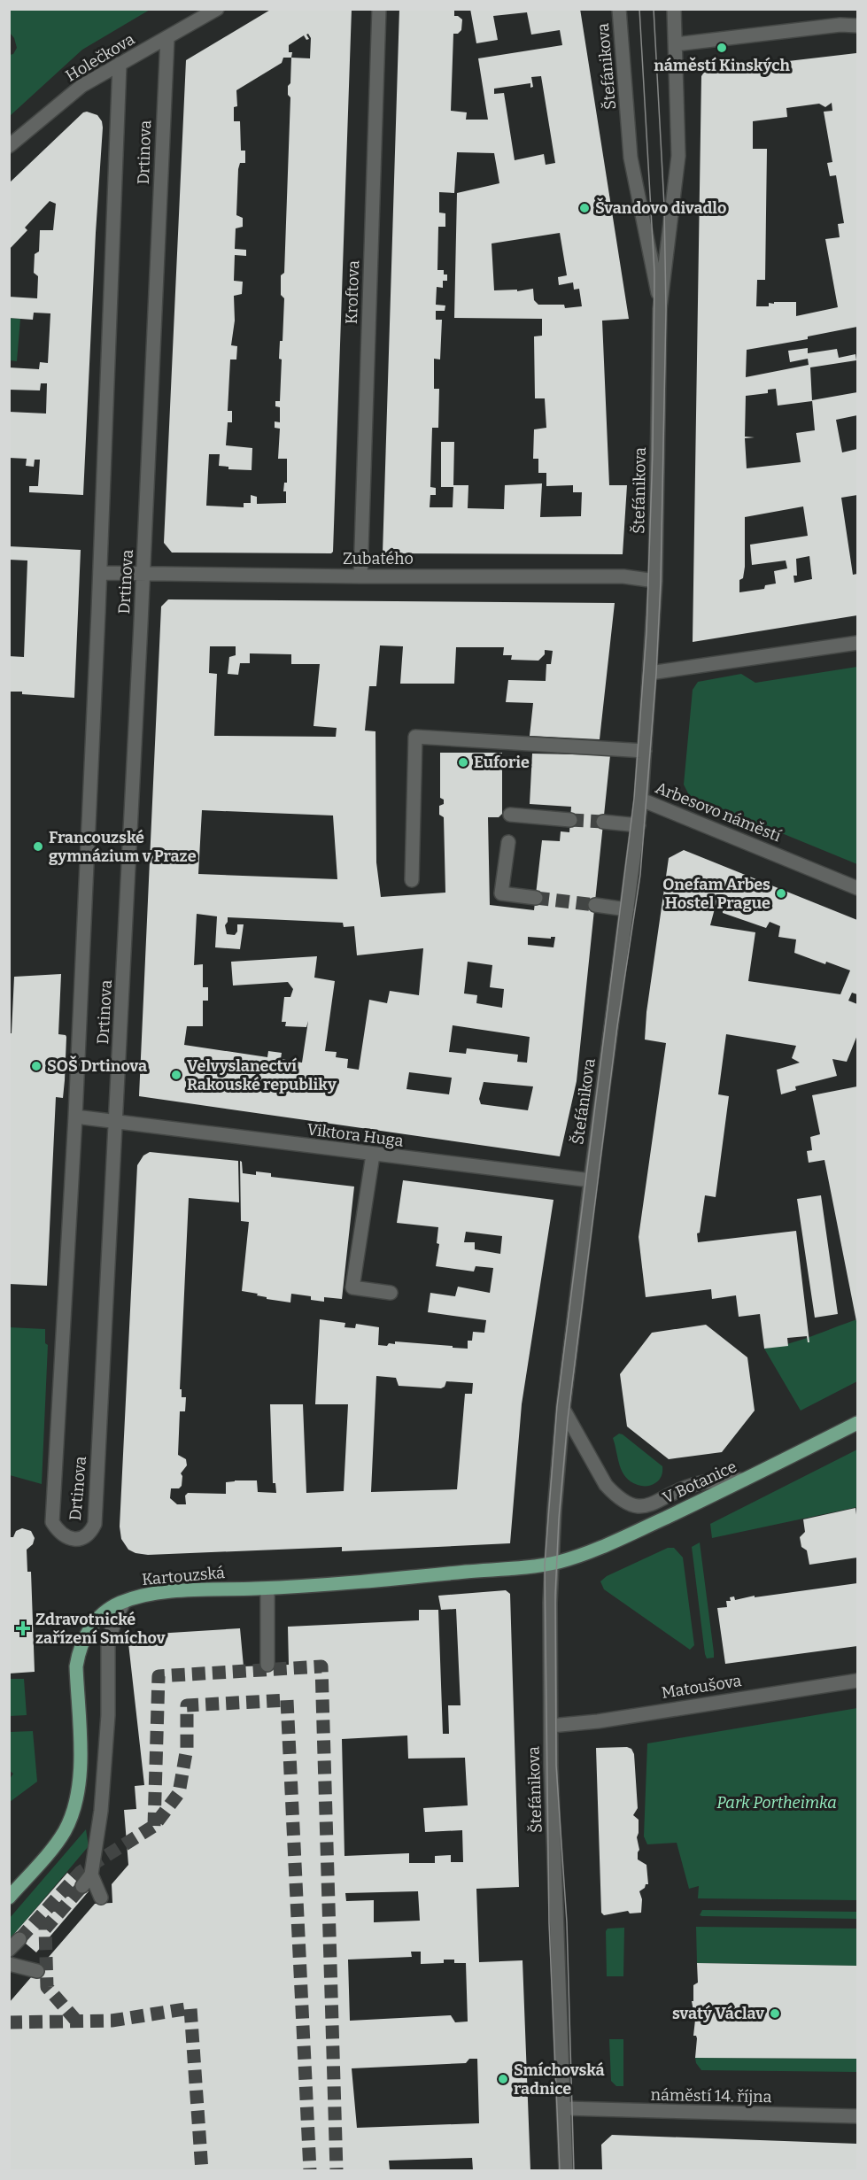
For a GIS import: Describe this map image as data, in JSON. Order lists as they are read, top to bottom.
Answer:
{
  "streets": {
    "main road": ["V Botanice", "Kartouzská"],
    "street": [
      "Holečkova",
      "Štefánikova",
      "Drtinova",
      "Kroftova",
      "Zubatého",
      "Arbesovo náměstí",
      "Viktora Huga",
      "Matoušova",
      "náměstí 14. října"
    ]
  },
  "crossings": [
    ["Holečkova", "Drtinova"],
    ["Štefánikova", "Zubatého"],
    ["Štefánikova", "Arbesovo náměstí"],
    ["Štefánikova", "Viktora Huga"],
    ["Štefánikova", "V Botanice"],
    ["Štefánikova", "Kartouzská"],
    ["Štefánikova", "Matoušova"],
    ["Štefánikova", "náměstí 14. října"],
    ["Drtinova", "Zubatého"],
    ["Drtinova", "Viktora Huga"],
    ["Kroftova", "Zubatého"],
    ["V Botanice", "Kartouzská"]
  ],
  "parks": ["Park Portheimka"],
  "places": {
    "other": [
      "náměstí Kinských",
      "Švandovo divadlo",
      "Euforie",
      "Francouzské gymnázium v Praze",
      "Onefam Arbes Hostel Prague",
      "SOŠ Drtinova",
      "Velvyslanectví Rakouské republiky",
      "svatý Václav",
      "Smíchovská radnice"
    ],
    "health": ["Zdravotnické zařízení Smíchov"]
  }
}
